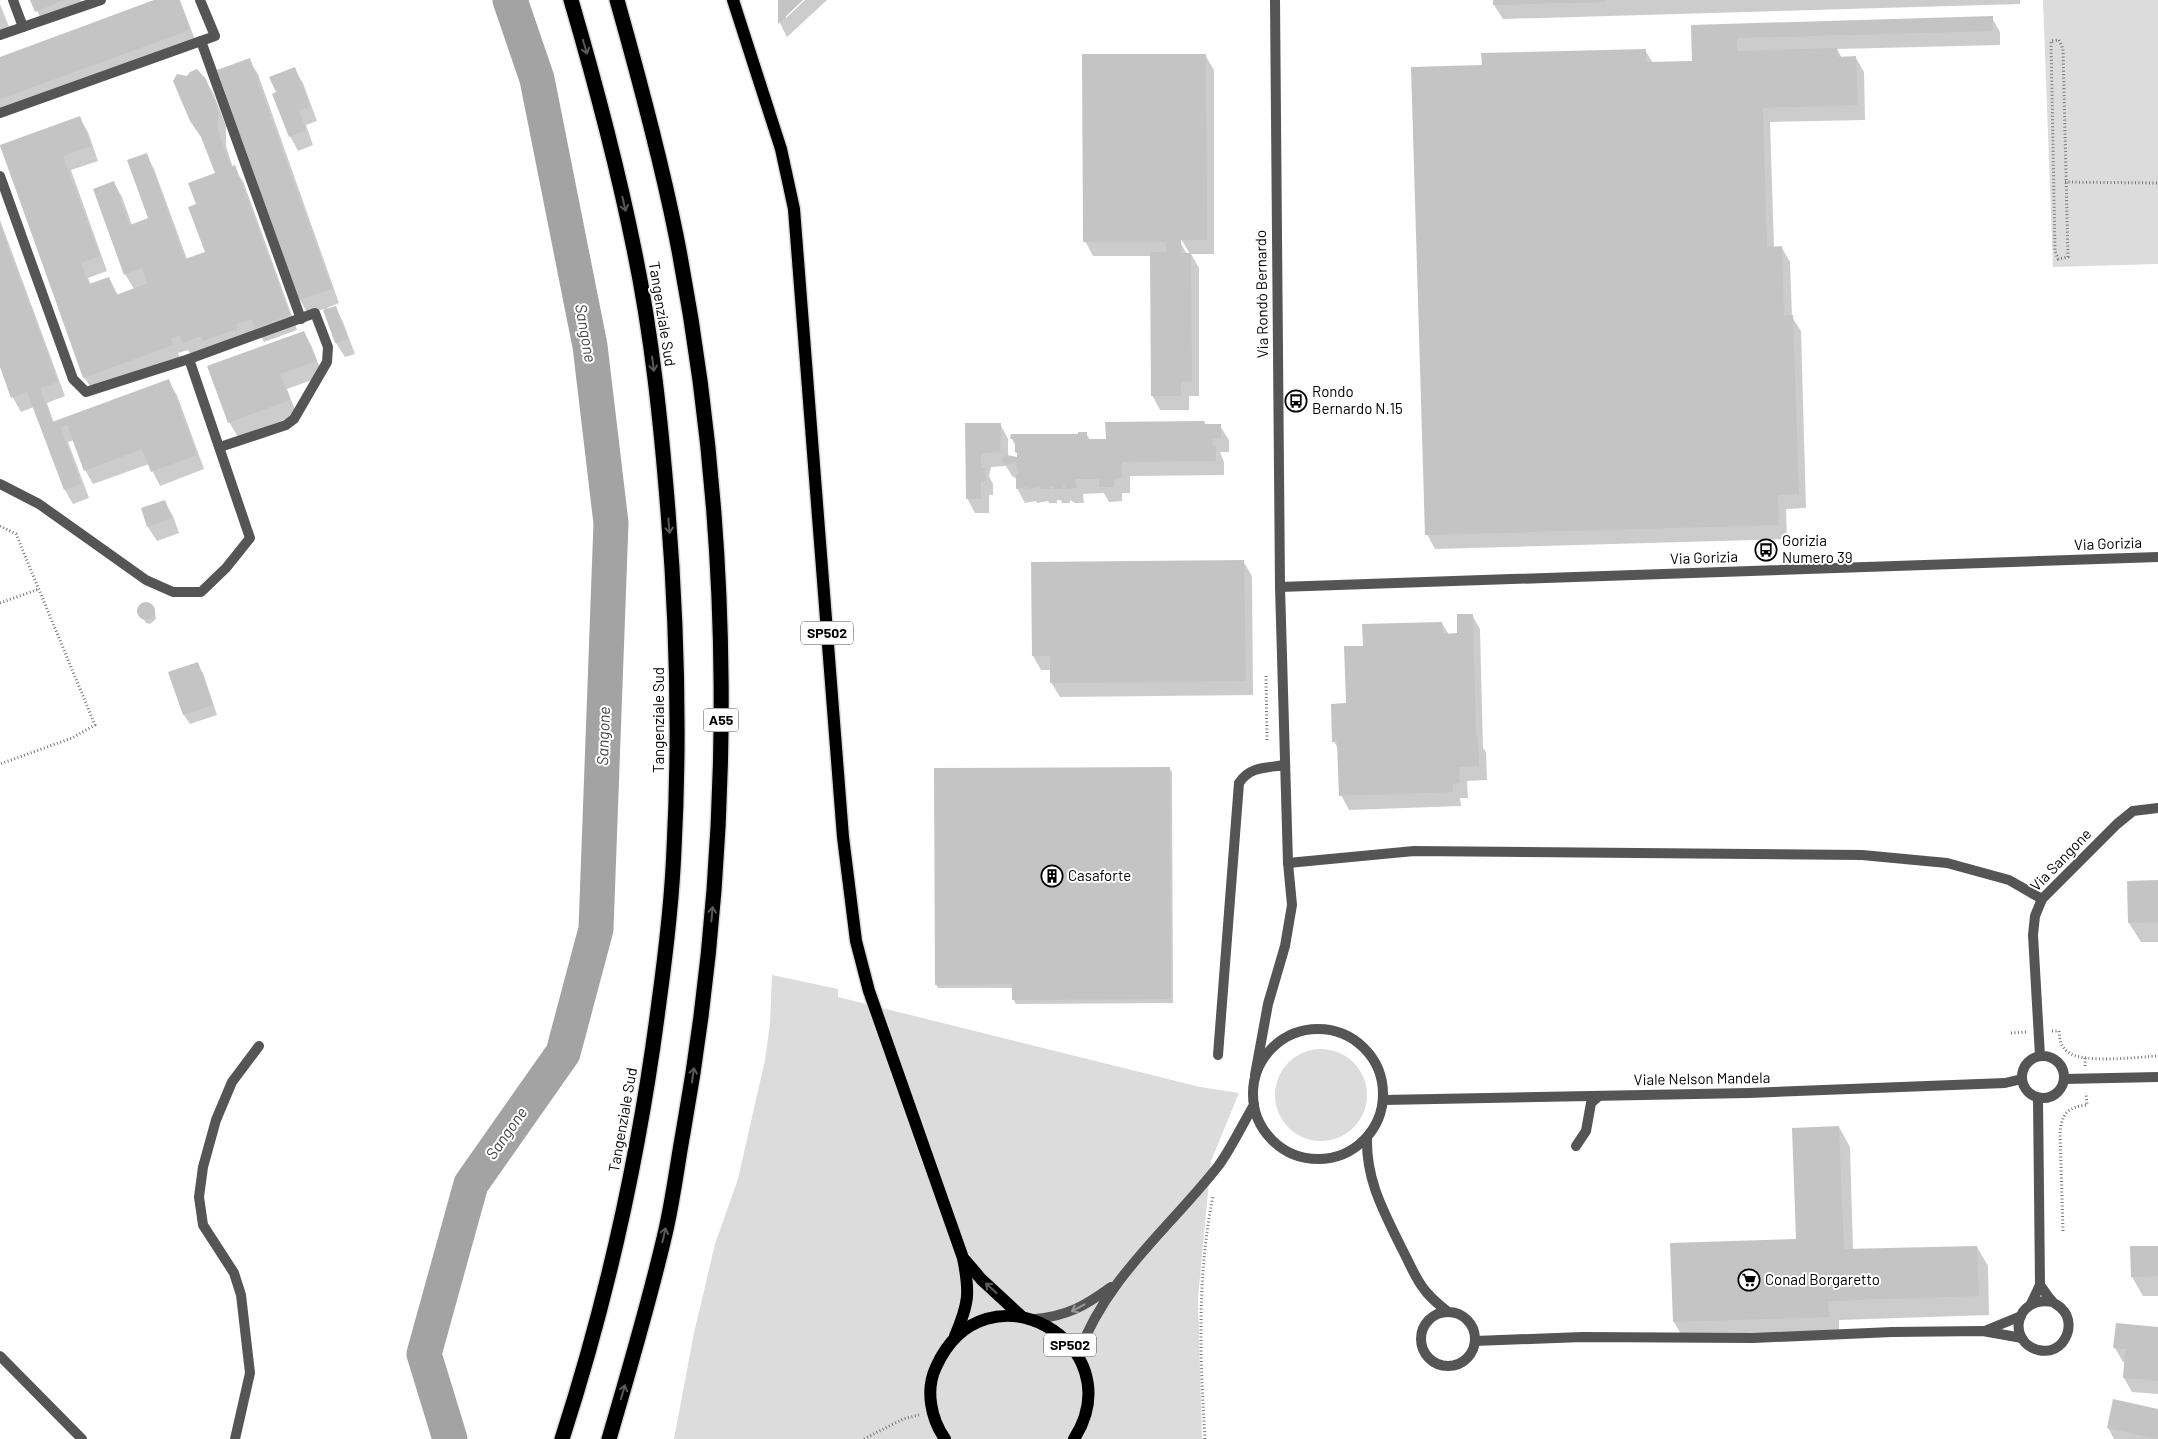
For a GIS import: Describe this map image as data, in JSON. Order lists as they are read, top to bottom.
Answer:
{
  "streets": {
    "highway": ["Tangenziale Sud", "A55"],
    "main road": ["SP502"],
    "street": [
      "Via Rondò Bernardo",
      "Via Gorizia",
      "Via Sangone",
      "Viale Nelson Mandela"
    ]
  },
  "crossings": [
    ["Via Rondò Bernardo", "Via Gorizia"],
    ["Via Rondò Bernardo", "Viale Nelson Mandela"],
    ["Via Sangone", "Viale Nelson Mandela"]
  ],
  "water": ["Sangone"],
  "places": {
    "bus stop": ["Rondo Bernardo N.15", "Gorizia Numero 39"],
    "building": ["Casaforte"],
    "supermarket": ["Conad Borgaretto"]
  }
}
